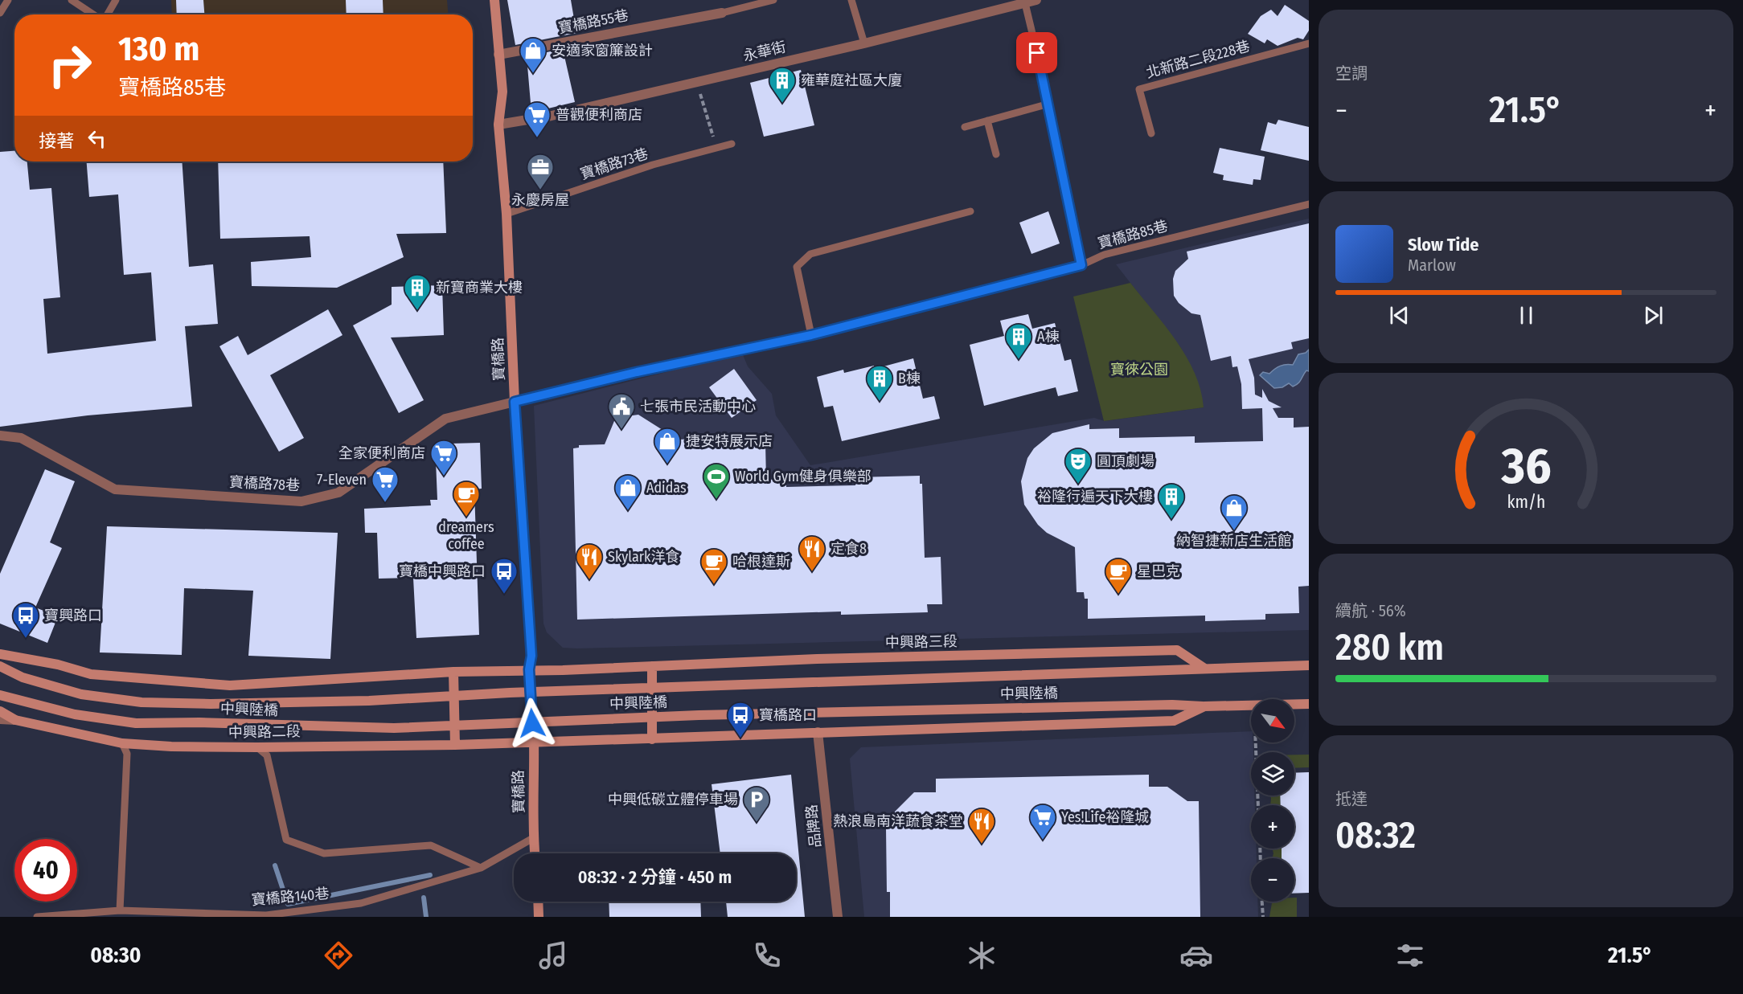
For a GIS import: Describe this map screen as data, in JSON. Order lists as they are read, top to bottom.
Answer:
{
  "streets": {
    "street": [
      "寶橋路55巷",
      "永華街",
      "寶橋路",
      "寶橋路78巷",
      "中興路三段",
      "中興陸橋",
      "中興路二段",
      "品牌路"
    ],
    "lane": [
      "北新路二段228巷",
      "寶橋路73巷",
      "寶橋路85巷",
      "寶橋路140巷"
    ]
  },
  "crossings": [
    ["寶橋路55巷", "寶橋路"],
    ["永華街", "寶橋路"],
    ["寶橋路73巷", "寶橋路"],
    ["寶橋路85巷", "寶橋路"],
    ["寶橋路85巷", "寶橋路78巷"],
    ["寶橋路", "寶橋路78巷"],
    ["寶橋路", "中興路三段"],
    ["寶橋路", "中興路二段"],
    ["寶橋路", "寶橋路140巷"],
    ["中興路三段", "中興陸橋"]
  ],
  "parks": ["寶徠公園"],
  "places": {
    "shop": [
      "安適家窗簾設計",
      "捷安特展示店",
      "Adidas",
      "納智捷新店生活館"
    ],
    "building": [
      "雍華庭社區大廈",
      "新寶商業大樓",
      "A棟",
      "B棟",
      "裕隆行遍天下大樓"
    ],
    "supermarket": [
      "普觀便利商店",
      "全家便利商店",
      "7-Eleven",
      "Yes!Life裕隆城"
    ],
    "office": ["永慶房屋"],
    "public building": ["七張市民活動中心"],
    "theatre": ["圓頂劇場"],
    "sports": ["World Gym健身俱樂部"],
    "cafe": ["dreamers coffee", "哈根達斯", "星巴克"],
    "restaurant": ["定食8", "Skylark洋食", "熱浪島南洋蔬食茶堂"],
    "bus stop": ["寶橋中興路口", "寶興路口", "寶橋路口"],
    "parking": ["中興低碳立體停車場"]
  },
  "north": "bottom right",
  "page": {
    "tile": [
      "空調",
      ["續航 · 56%", "280 km"],
      ["抵達", "08:32"]
    ],
    "turn": ["130 m", "寶橋路85巷"],
    "heat": ["−", "21.5°", "+"],
    "then": "接著",
    "song": ["Slow Tide", "Marlow"],
    "map_buttons": ["+", "−"],
    "limit": "40",
    "trip": "08:32 · 2 分鐘 · 450 m",
    "tabs": ["08:30", "21.5°"],
    "gauge": ["36", "km/h"]
  }
}
